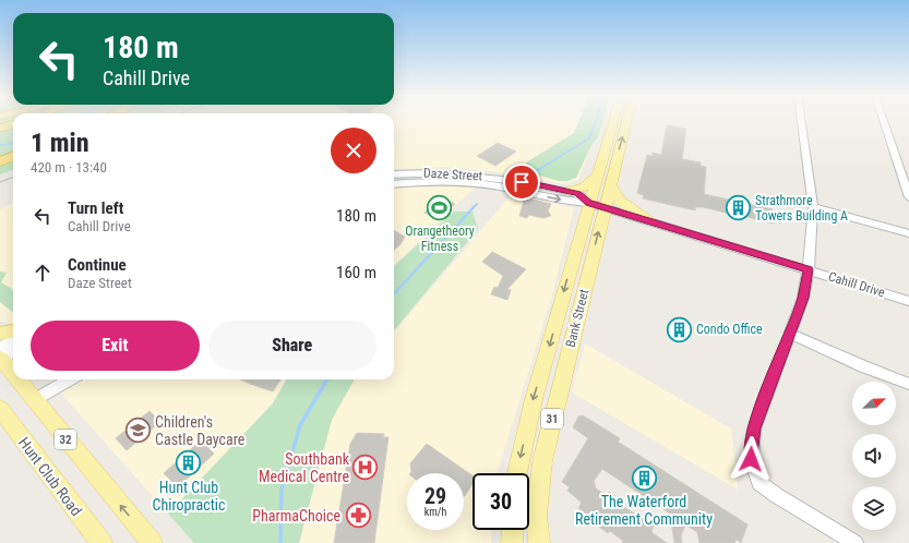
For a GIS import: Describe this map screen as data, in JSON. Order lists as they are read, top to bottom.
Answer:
{
  "streets": {
    "main road": [
      "Bank Street",
      "31",
      "32",
      "Hunt Club Road"
    ],
    "street": ["Daze Street", "Cahill Drive"]
  },
  "crossings": [
    ["Daze Street", "Cahill Drive"],
    ["Daze Street", "Bank Street"],
    ["Cahill Drive", "Bank Street"]
  ],
  "places": {
    "sports": ["Orangetheory Fitness"],
    "building": [
      "Strathmore Towers Building A",
      "Condo Office",
      "Hunt Club Chiropractic",
      "The Waterford Retirement Community"
    ],
    "school or university": ["Children's Castle Daycare"],
    "hospital": ["Southbank Medical Centre"],
    "pharmacy": ["PharmaChoice"]
  },
  "north": "top right",
  "page": {
    "turn": ["180 m", "Cahill Drive"],
    "heading": ["1 min", "420 m · 13:40"],
    "list": [
      {
        "name": "Turn left",
        "note": "Cahill Drive",
        "value": "180 m"
      },
      {
        "name": "Continue",
        "note": "Daze Street",
        "value": "160 m"
      }
    ],
    "buttons": ["Exit", "Share"],
    "speed": "29 km/h",
    "limit": "30"
  }
}
